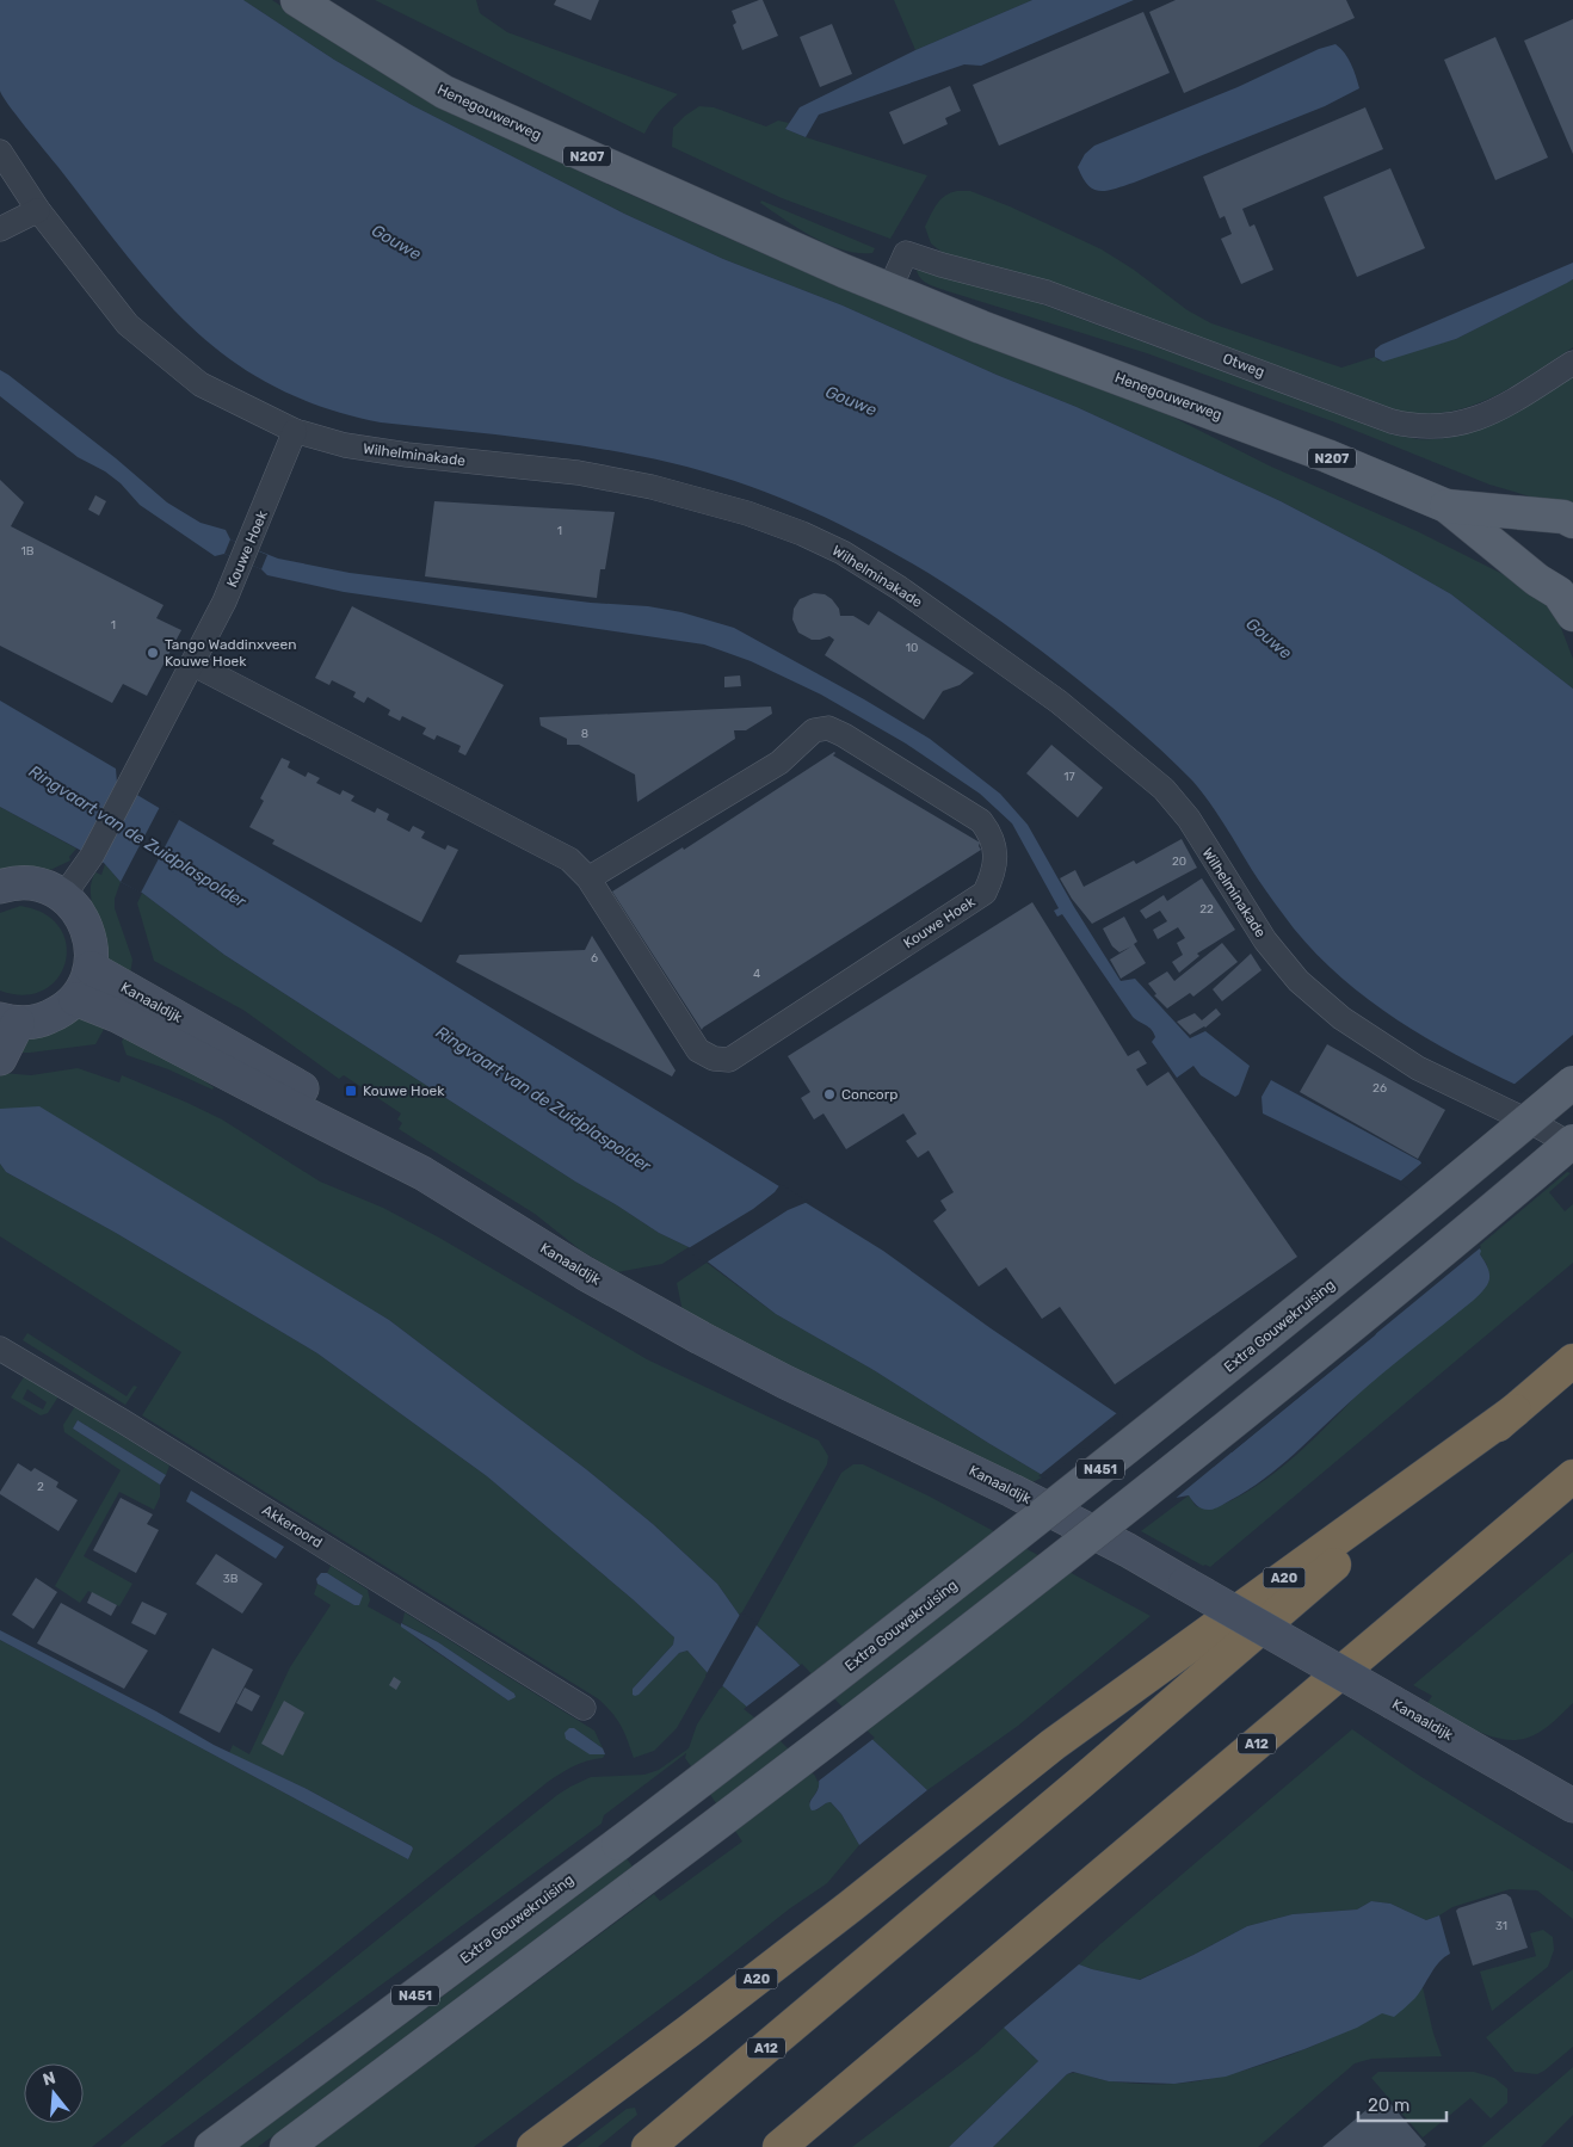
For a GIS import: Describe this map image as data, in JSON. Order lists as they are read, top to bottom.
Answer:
{
  "streets": {
    "highway": ["A20", "A12"],
    "main road": [
      "Henegouwerweg",
      "N207",
      "Kanaaldijk",
      "Extra Gouwekruising",
      "N451"
    ],
    "street": [
      "Otweg",
      "Wilhelminakade",
      "Kouwe Hoek",
      "Akkeroord"
    ]
  },
  "crossings": [
    ["Henegouwerweg", "Otweg"],
    ["Wilhelminakade", "Kouwe Hoek"],
    ["A20", "A12"]
  ],
  "water": ["Gouwe", "Ringvaart van de Zuidplaspolder"],
  "places": {
    "other": ["Tango Waddinxveen Kouwe Hoek", "Concorp"],
    "transit": ["Kouwe Hoek"]
  },
  "house_numbers": [
    "1",
    "1B",
    "1",
    "10",
    "8",
    "17",
    "20",
    "22",
    "6",
    "4",
    "26",
    "2",
    "3B",
    "31"
  ],
  "scale_bar": "20 m",
  "north": "top"
}
